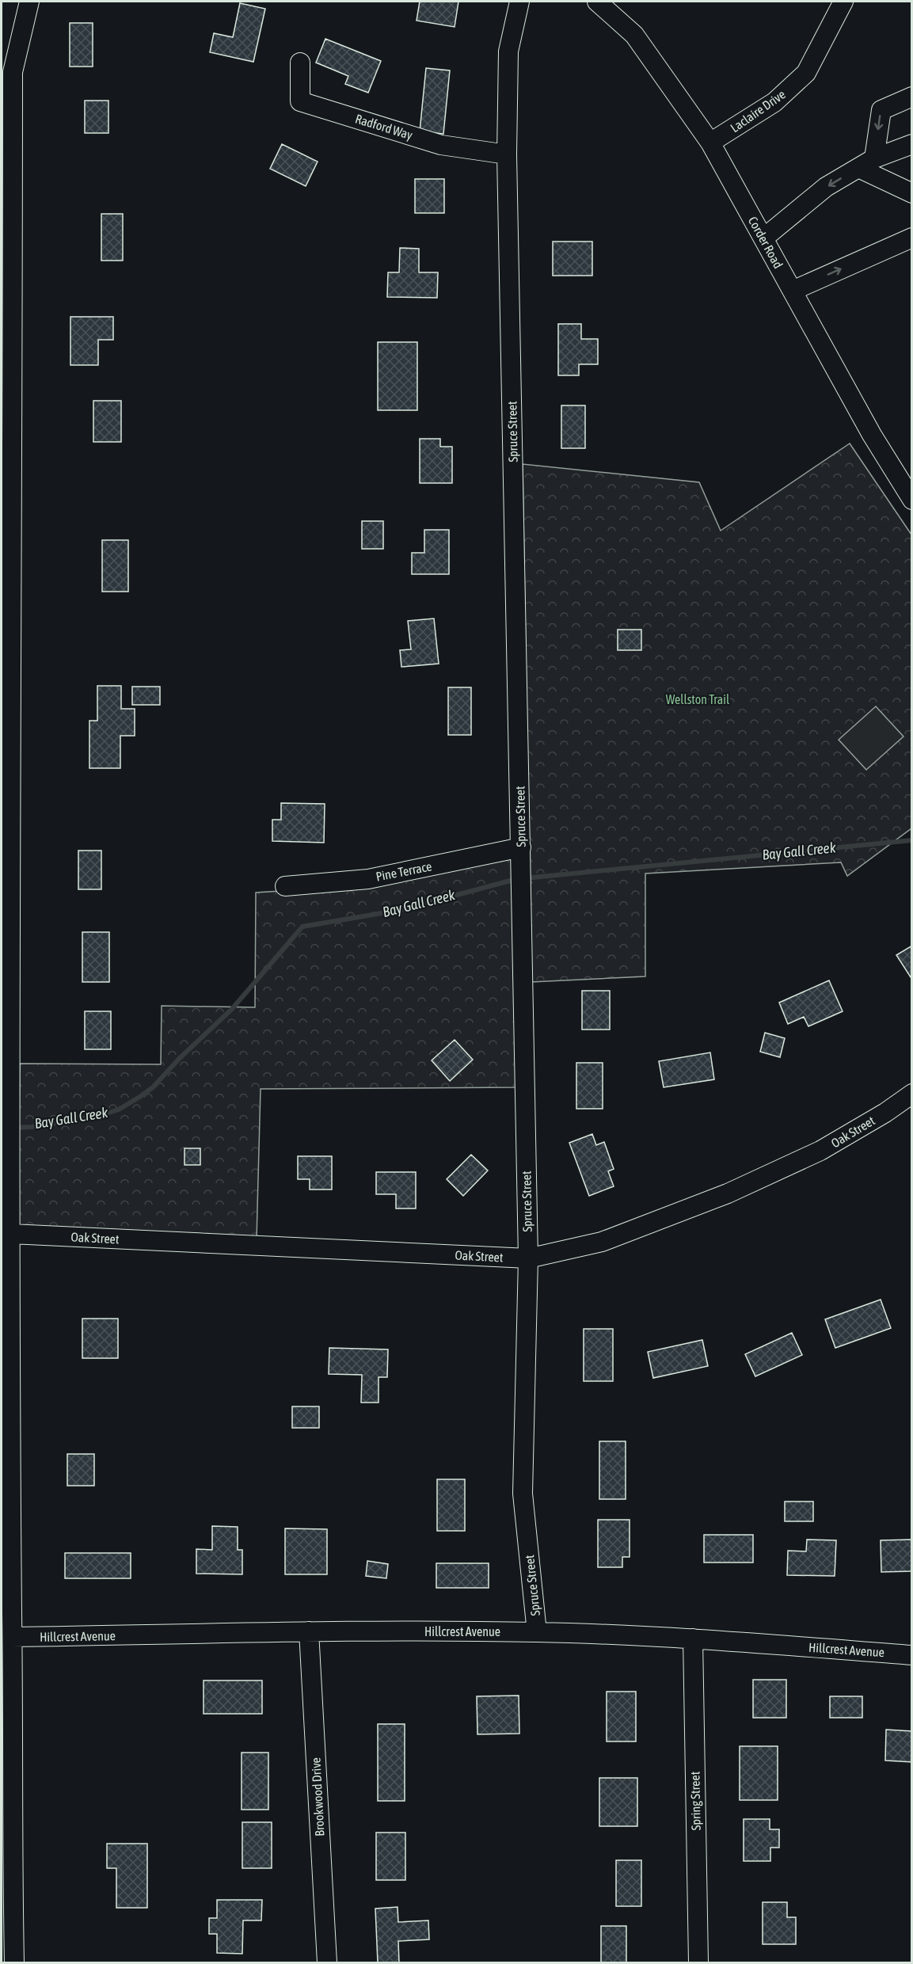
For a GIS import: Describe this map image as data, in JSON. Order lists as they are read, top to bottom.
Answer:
{
  "streets": {
    "street": [
      "Laclaire Drive",
      "Radford Way",
      "Corder Road",
      "Spruce Street",
      "Pine Terrace",
      "Oak Street",
      "Hillcrest Avenue",
      "Brookwood Drive",
      "Spring Street"
    ]
  },
  "crossings": [
    ["Laclaire Drive", "Corder Road"],
    ["Radford Way", "Spruce Street"],
    ["Spruce Street", "Pine Terrace"],
    ["Spruce Street", "Oak Street"],
    ["Spruce Street", "Hillcrest Avenue"],
    ["Hillcrest Avenue", "Brookwood Drive"],
    ["Hillcrest Avenue", "Spring Street"]
  ],
  "water": ["Bay Gall Creek"],
  "parks": ["Wellston Trail"]
}
